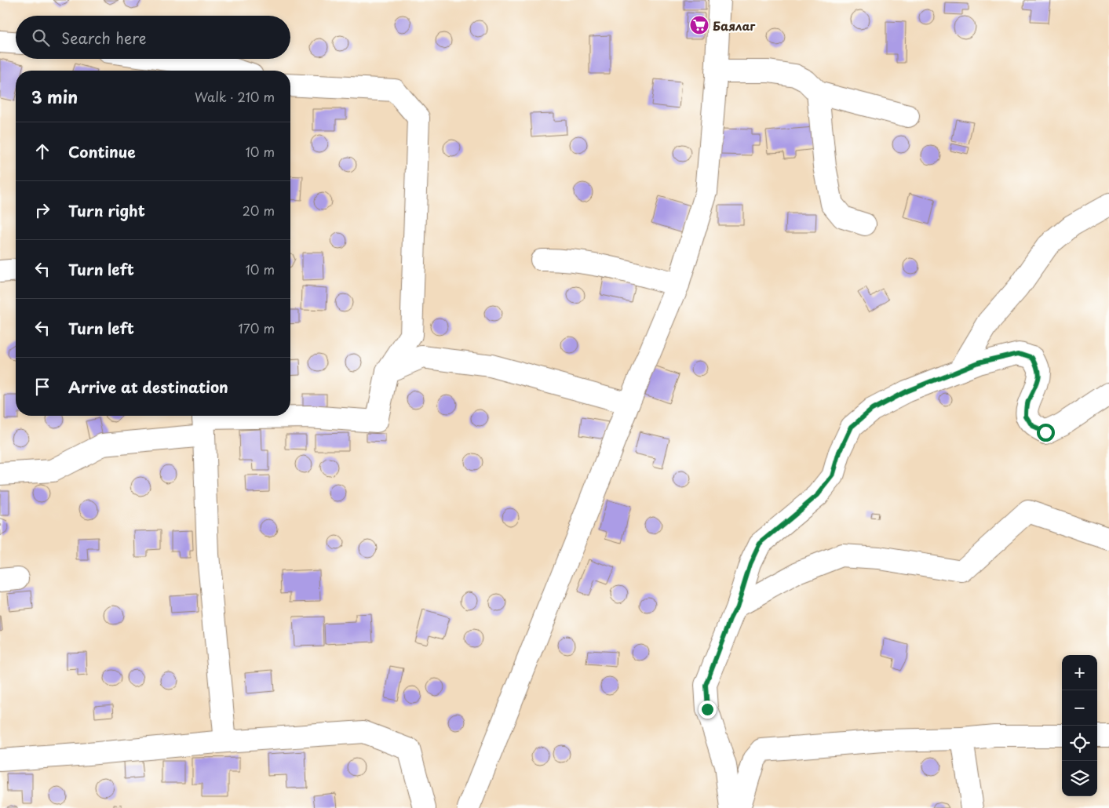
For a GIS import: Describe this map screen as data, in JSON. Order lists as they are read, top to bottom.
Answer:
{
  "places": {
    "supermarket": ["Баялаг"]
  },
  "page": {
    "search": "Search here",
    "heading": ["3 min", "Walk · 210 m"],
    "list": [
      ["Continue", "10 m"],
      ["Turn right", "20 m"],
      ["Turn left", "10 m"],
      ["Turn left", "170 m"],
      "Arrive at destination"
    ],
    "map_buttons": ["+", "−"]
  }
}
